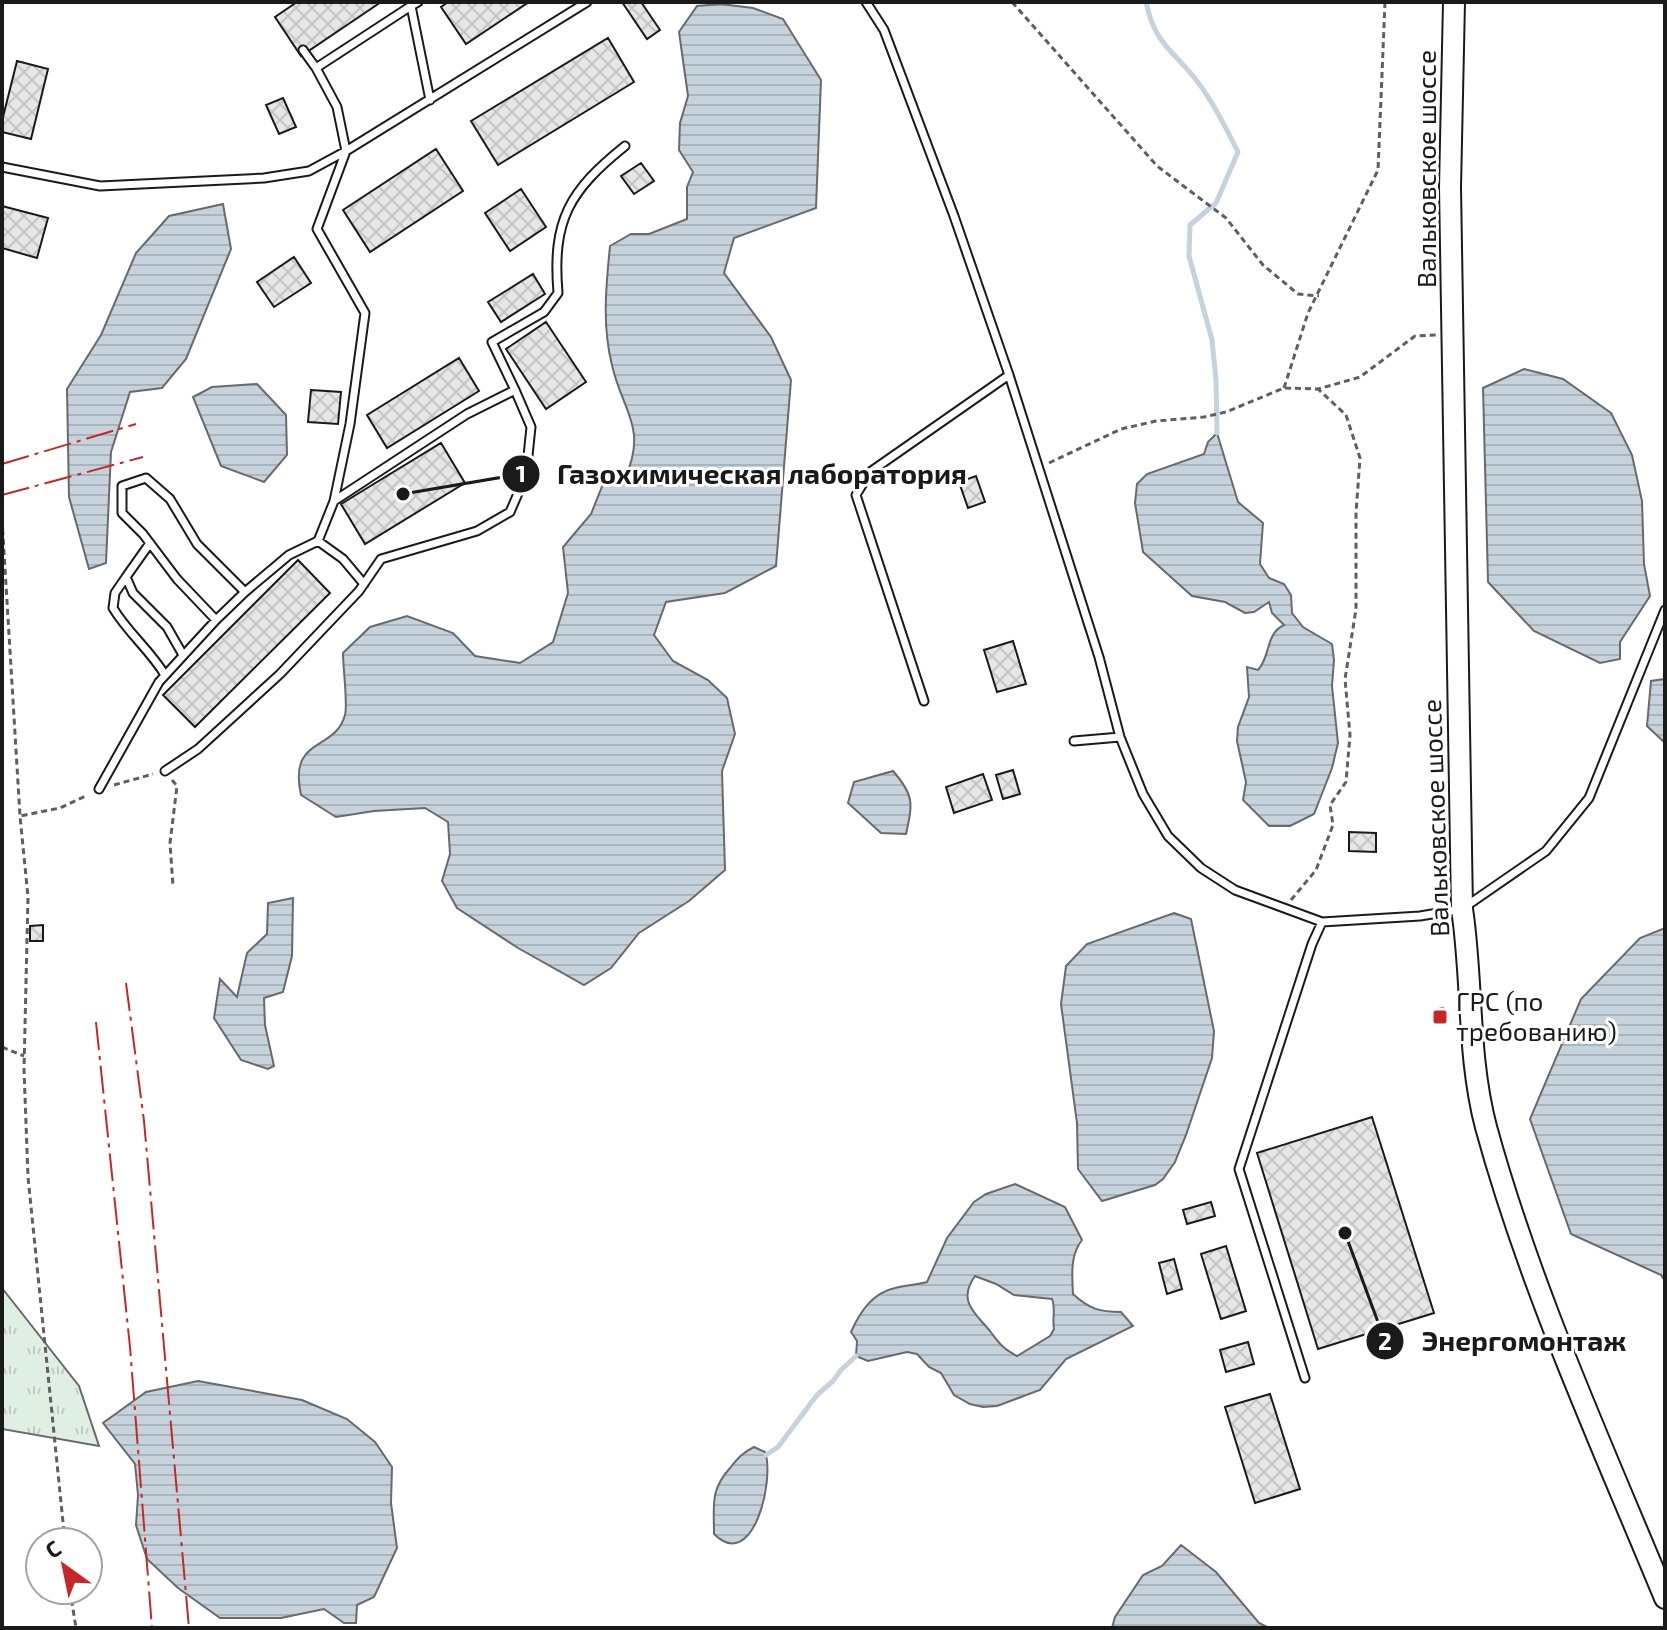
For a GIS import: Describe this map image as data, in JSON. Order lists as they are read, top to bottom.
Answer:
{
  "streets": {
    "main road": ["Вальковское шоссе"]
  },
  "places": {
    "other": ["Газохимическая лаборатория", "Энергомонтаж"],
    "transit": ["ГРС (по требованию)"]
  },
  "north": "top left"
}
